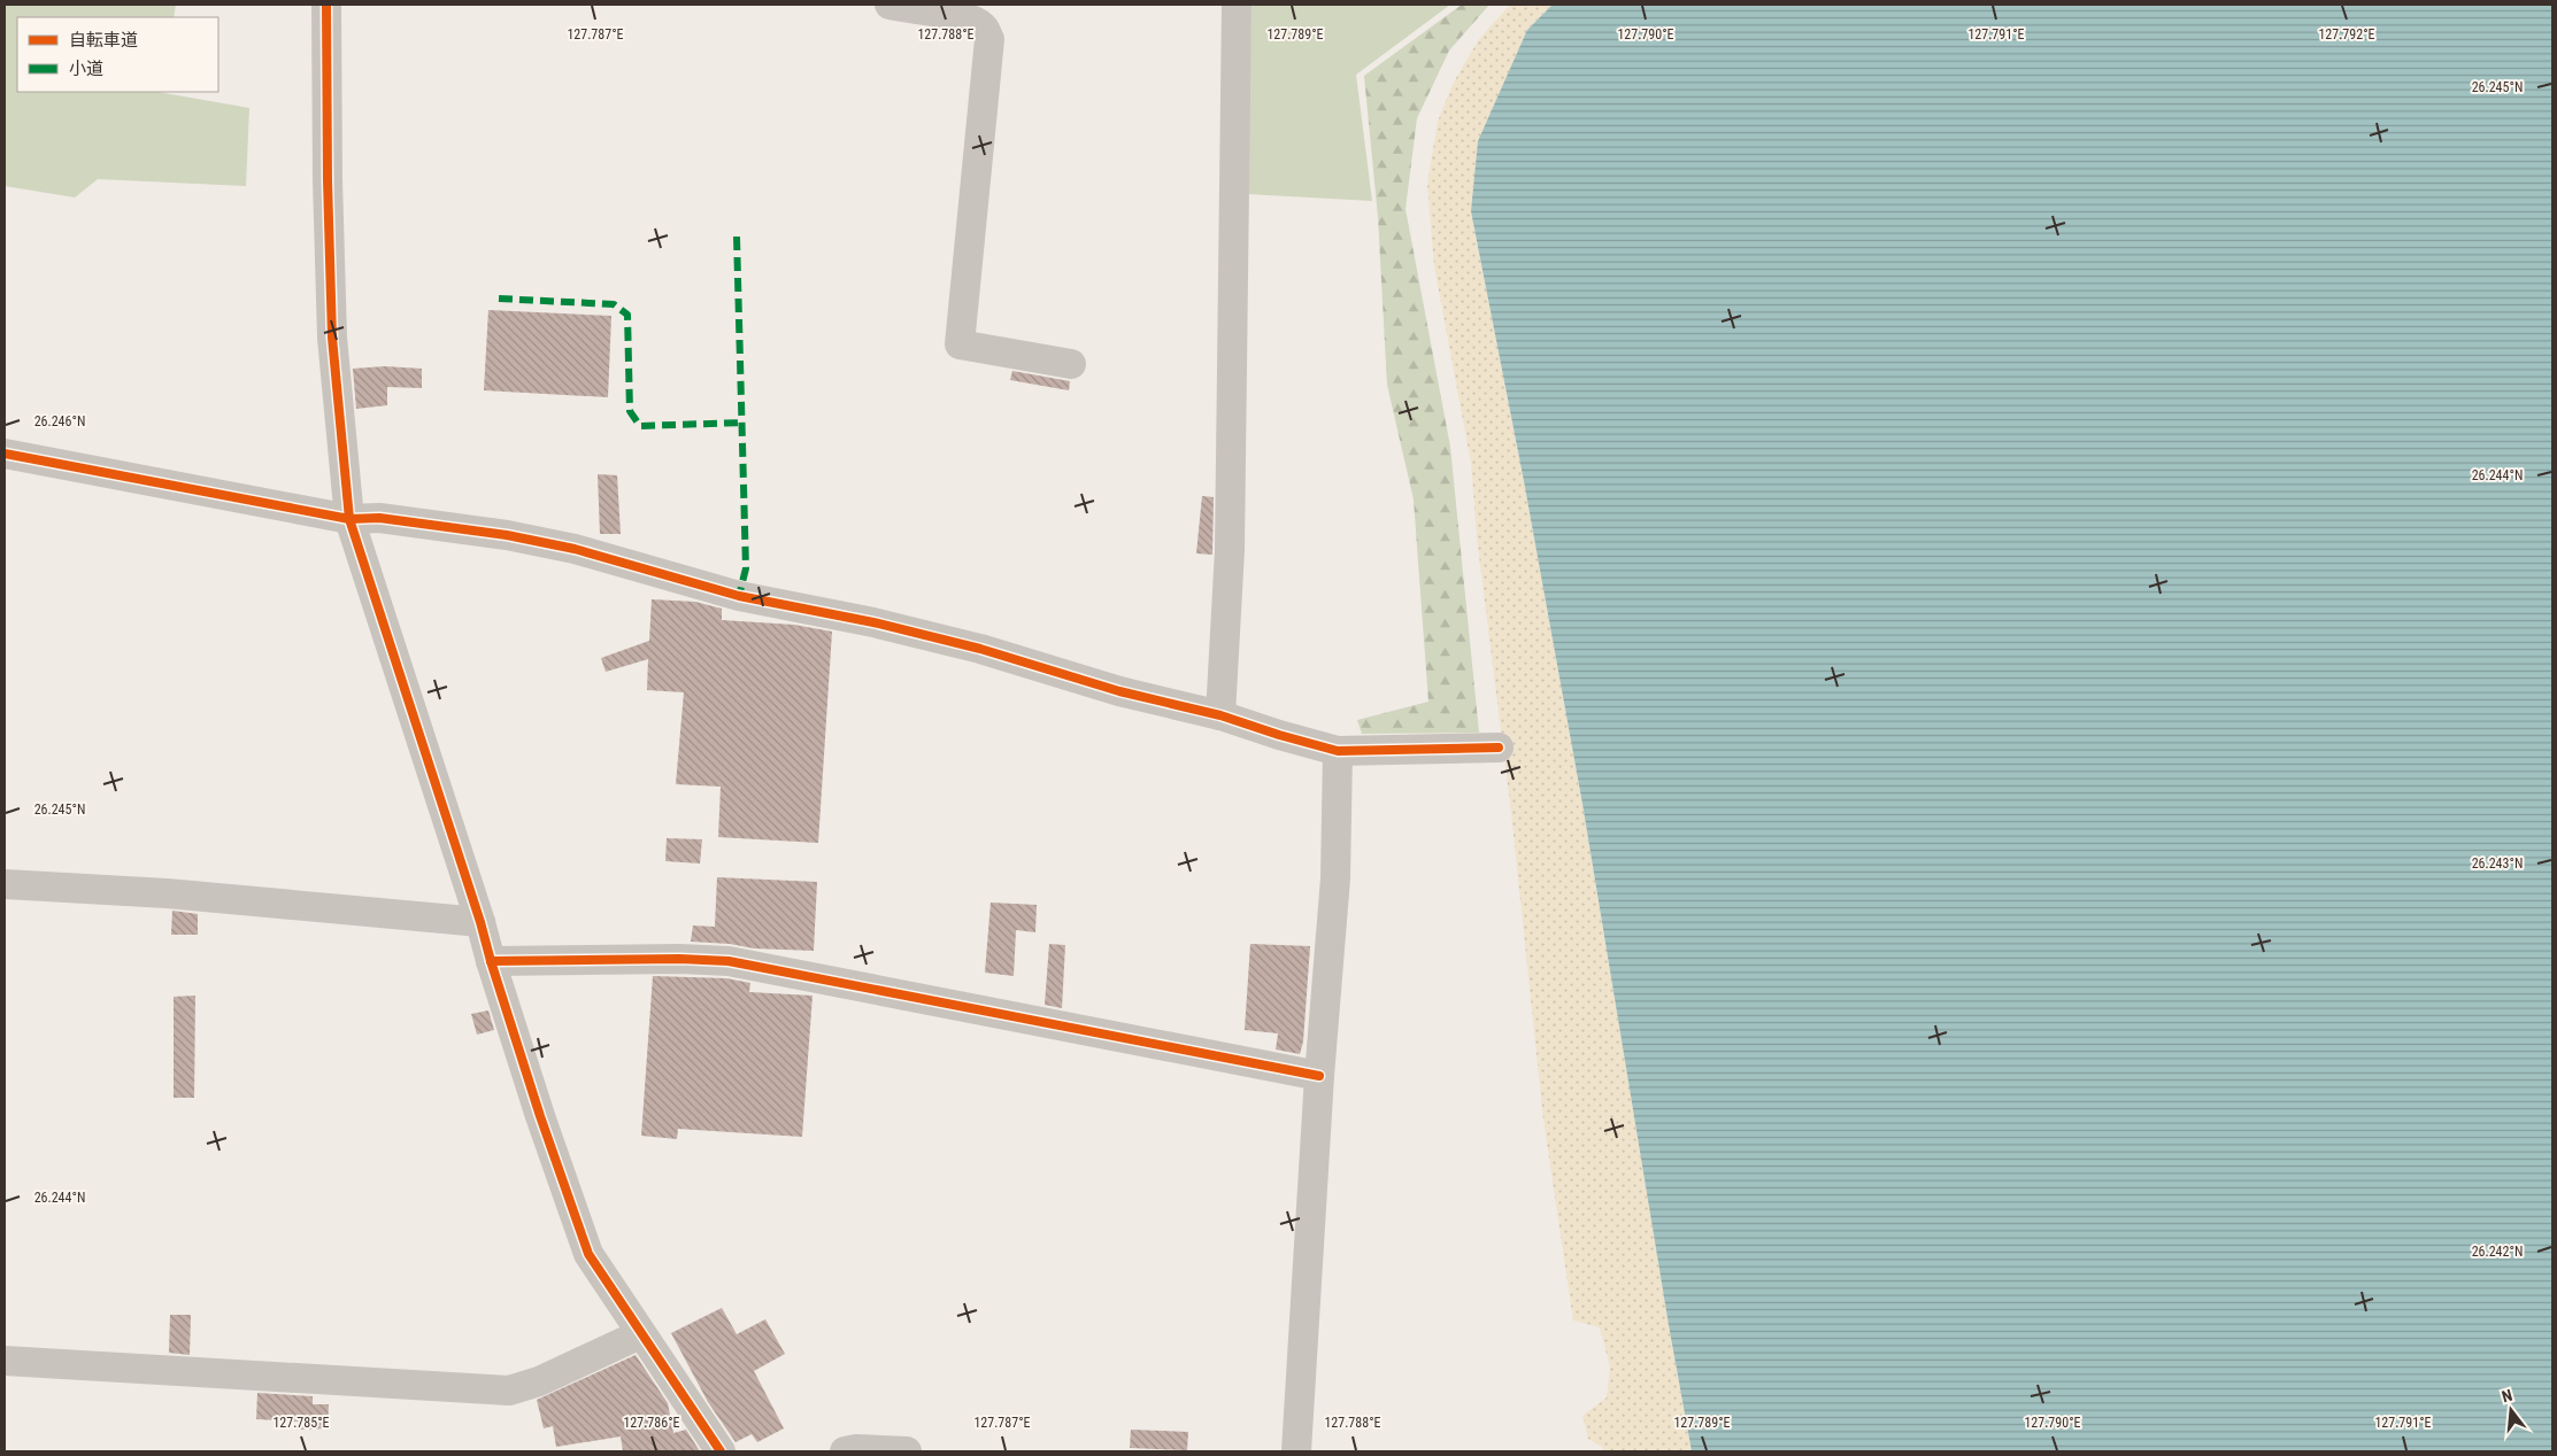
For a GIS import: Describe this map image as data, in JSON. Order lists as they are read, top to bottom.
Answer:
{
  "legend": ["自転車道", "小道"],
  "north": "top",
  "coordinates": [
    "127.787°E",
    "127.788°E",
    "127.789°E",
    "127.790°E",
    "127.791°E",
    "127.792°E",
    "26.245°N",
    "26.246°N",
    "26.244°N",
    "26.243°N",
    "26.242°N",
    "127.785°E",
    "127.786°E"
  ]
}
